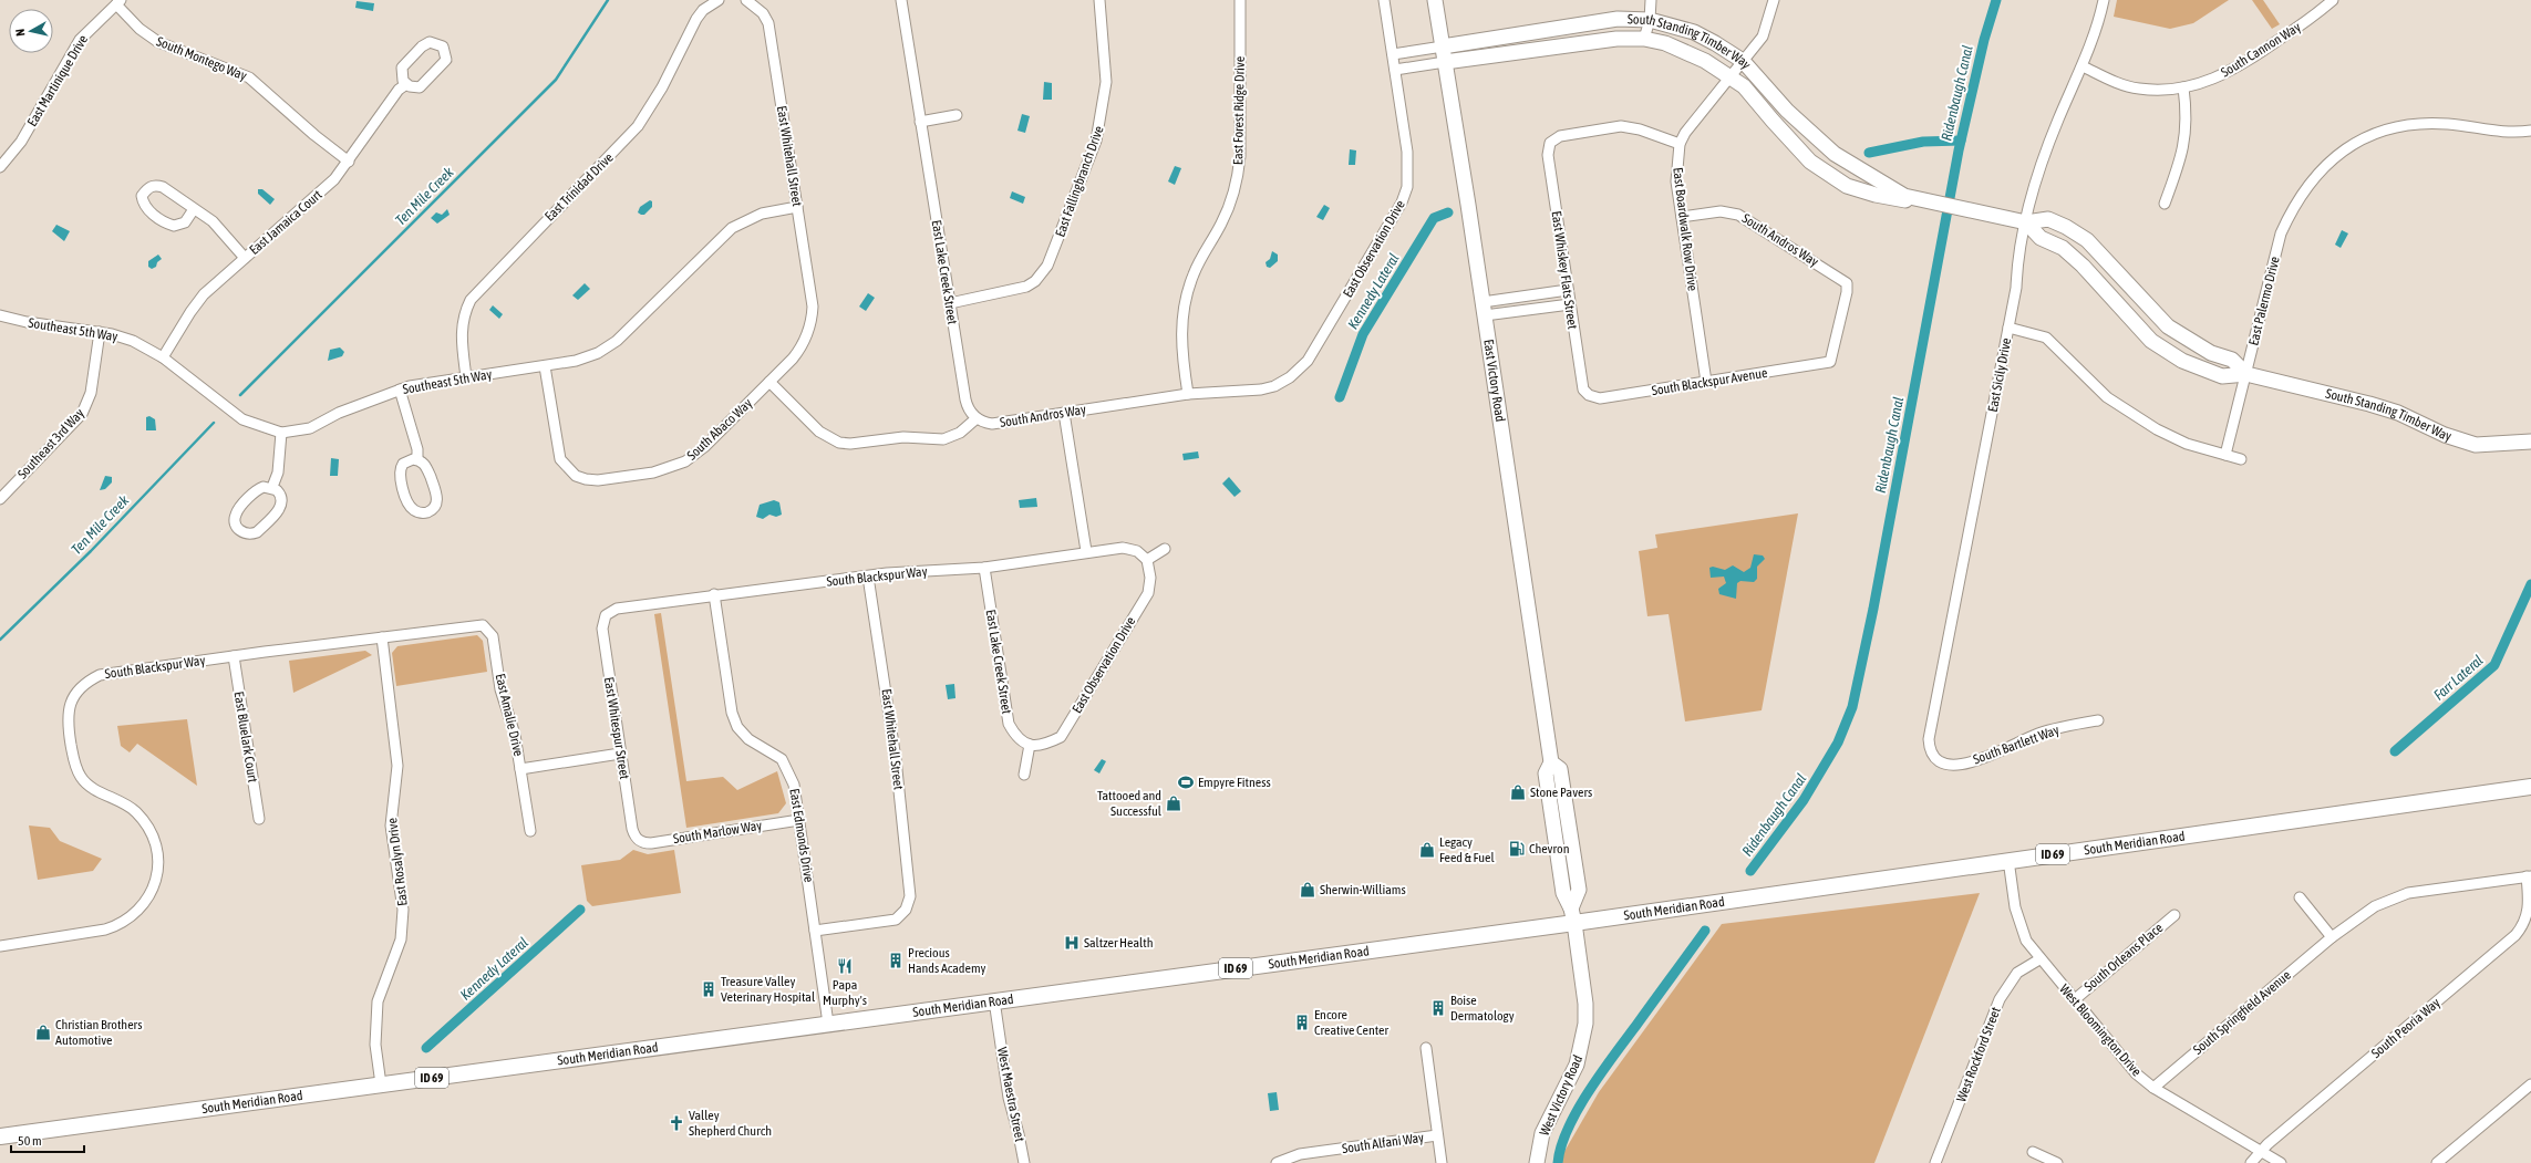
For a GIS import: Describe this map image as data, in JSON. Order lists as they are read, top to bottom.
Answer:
{
  "streets": {
    "main road": ["South Meridian Road", "ID 69"],
    "street": [
      "South Standing Timber Way",
      "South Cannon Way",
      "South Montego Way",
      "East Martinique Drive",
      "East Forest Ridge Drive",
      "East Whitehall Street",
      "East Fallingbranch Drive",
      "East Trinidad Drive",
      "East Jamaica Court",
      "East Boardwalk Row Drive",
      "South Andros Way",
      "East Observation Drive",
      "East Whiskey Flats Street",
      "East Lake Creek Street",
      "East Palermo Drive",
      "Southeast 5th Way",
      "East Sicily Drive",
      "East Victory Road",
      "South Blackspur Avenue",
      "South Abaco Way",
      "Southeast 3rd Way",
      "South Blackspur Way",
      "East Amalie Drive",
      "East Whitespur Street",
      "East Bluelark Court",
      "South Bartlett Way",
      "South Marlow Way",
      "East Edmonds Drive",
      "East Rosalyn Drive",
      "South Orleans Place",
      "South Springfield Avenue",
      "South Peoria Way",
      "West Bloomington Drive",
      "West Rockford Street",
      "West Maestra Street",
      "West Victory Road",
      "South Alfani Way"
    ]
  },
  "crossings": [
    ["South Standing Timber Way", "East Boardwalk Row Drive"],
    ["South Standing Timber Way", "East Observation Drive"],
    ["South Standing Timber Way", "East Palermo Drive"],
    ["South Standing Timber Way", "East Sicily Drive"],
    ["South Standing Timber Way", "East Victory Road"],
    ["South Cannon Way", "East Sicily Drive"],
    ["South Montego Way", "East Martinique Drive"],
    ["South Montego Way", "East Jamaica Court"],
    ["East Forest Ridge Drive", "South Andros Way"],
    ["East Whitehall Street", "Southeast 5th Way"],
    ["East Whitehall Street", "South Abaco Way"],
    ["East Whitehall Street", "South Blackspur Way"],
    ["East Whitehall Street", "East Edmonds Drive"],
    ["East Fallingbranch Drive", "East Lake Creek Street"],
    ["East Trinidad Drive", "Southeast 5th Way"],
    ["East Jamaica Court", "Southeast 5th Way"],
    ["East Boardwalk Row Drive", "South Andros Way"],
    ["East Boardwalk Row Drive", "East Whiskey Flats Street"],
    ["East Boardwalk Row Drive", "South Blackspur Avenue"],
    ["South Andros Way", "East Observation Drive"],
    ["South Andros Way", "East Lake Creek Street"],
    ["South Andros Way", "South Blackspur Avenue"],
    ["East Observation Drive", "East Lake Creek Street"],
    ["East Observation Drive", "South Blackspur Way"],
    ["East Whiskey Flats Street", "South Blackspur Avenue"],
    ["East Lake Creek Street", "South Blackspur Way"],
    ["Southeast 5th Way", "South Abaco Way"],
    ["Southeast 5th Way", "Southeast 3rd Way"],
    ["East Sicily Drive", "South Bartlett Way"],
    ["East Victory Road", "South Meridian Road"],
    ["East Victory Road", "West Victory Road"],
    ["South Blackspur Way", "East Amalie Drive"],
    ["South Blackspur Way", "East Whitespur Street"],
    ["South Blackspur Way", "East Bluelark Court"],
    ["South Blackspur Way", "East Edmonds Drive"],
    ["South Blackspur Way", "East Rosalyn Drive"],
    ["East Whitespur Street", "South Marlow Way"],
    ["South Marlow Way", "East Edmonds Drive"],
    ["East Edmonds Drive", "South Meridian Road"],
    ["South Meridian Road", "East Rosalyn Drive"],
    ["South Meridian Road", "West Bloomington Drive"],
    ["South Meridian Road", "West Maestra Street"],
    ["South Meridian Road", "West Victory Road"],
    ["South Orleans Place", "West Bloomington Drive"],
    ["South Springfield Avenue", "South Peoria Way"],
    ["South Springfield Avenue", "West Bloomington Drive"],
    ["South Peoria Way", "West Bloomington Drive"],
    ["West Bloomington Drive", "West Rockford Street"]
  ],
  "water": [
    "Ridenbaugh Canal",
    "Ten Mile Creek",
    "Kennedy Lateral",
    "Farr Lateral"
  ],
  "places": {
    "sports": ["Empyre Fitness"],
    "shop": [
      "Stone Pavers",
      "Tattooed and Successful",
      "Legacy Feed & Fuel",
      "Sherwin-Williams",
      "Christian Brothers Automotive"
    ],
    "fuel station": ["Chevron"],
    "hospital": ["Saltzer Health"],
    "building": [
      "Precious Hands Academy",
      "Treasure Valley Veterinary Hospital",
      "Boise Dermatology",
      "Encore Creative Center"
    ],
    "restaurant": ["Papa Murphy's"],
    "church": ["Valley Shepherd Church"]
  },
  "scale_bar": "50 m",
  "north": "left"
}
